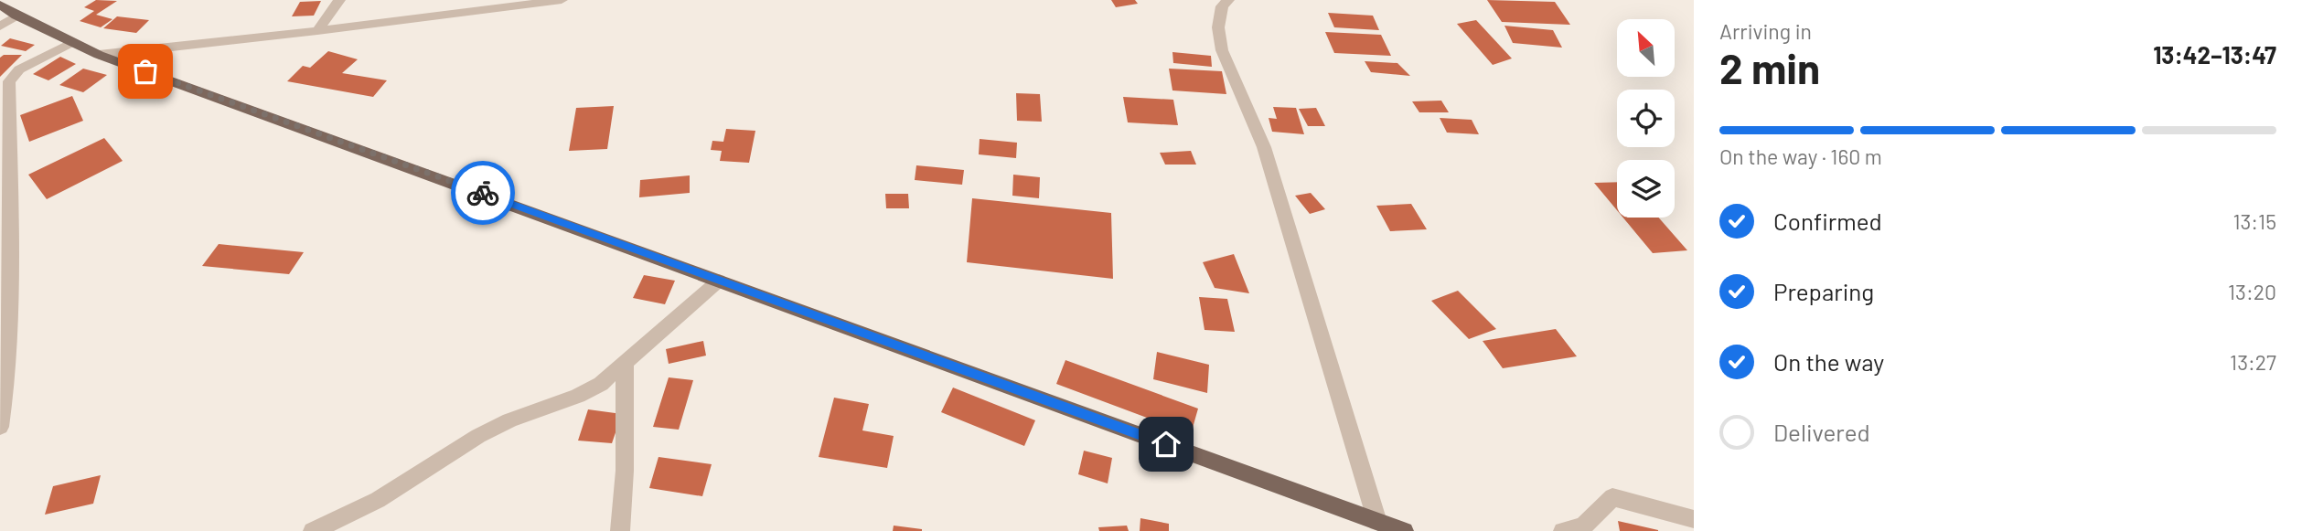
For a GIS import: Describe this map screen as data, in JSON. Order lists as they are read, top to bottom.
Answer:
{
  "north": "top left",
  "page": {
    "heading": ["2 min", "Arriving in", "13:42–13:47"],
    "bar": "On the way · 160 m",
    "list": [
      ["Confirmed", "13:15"],
      ["Preparing", "13:20"],
      ["On the way", "13:27"],
      "Delivered"
    ]
  }
}
